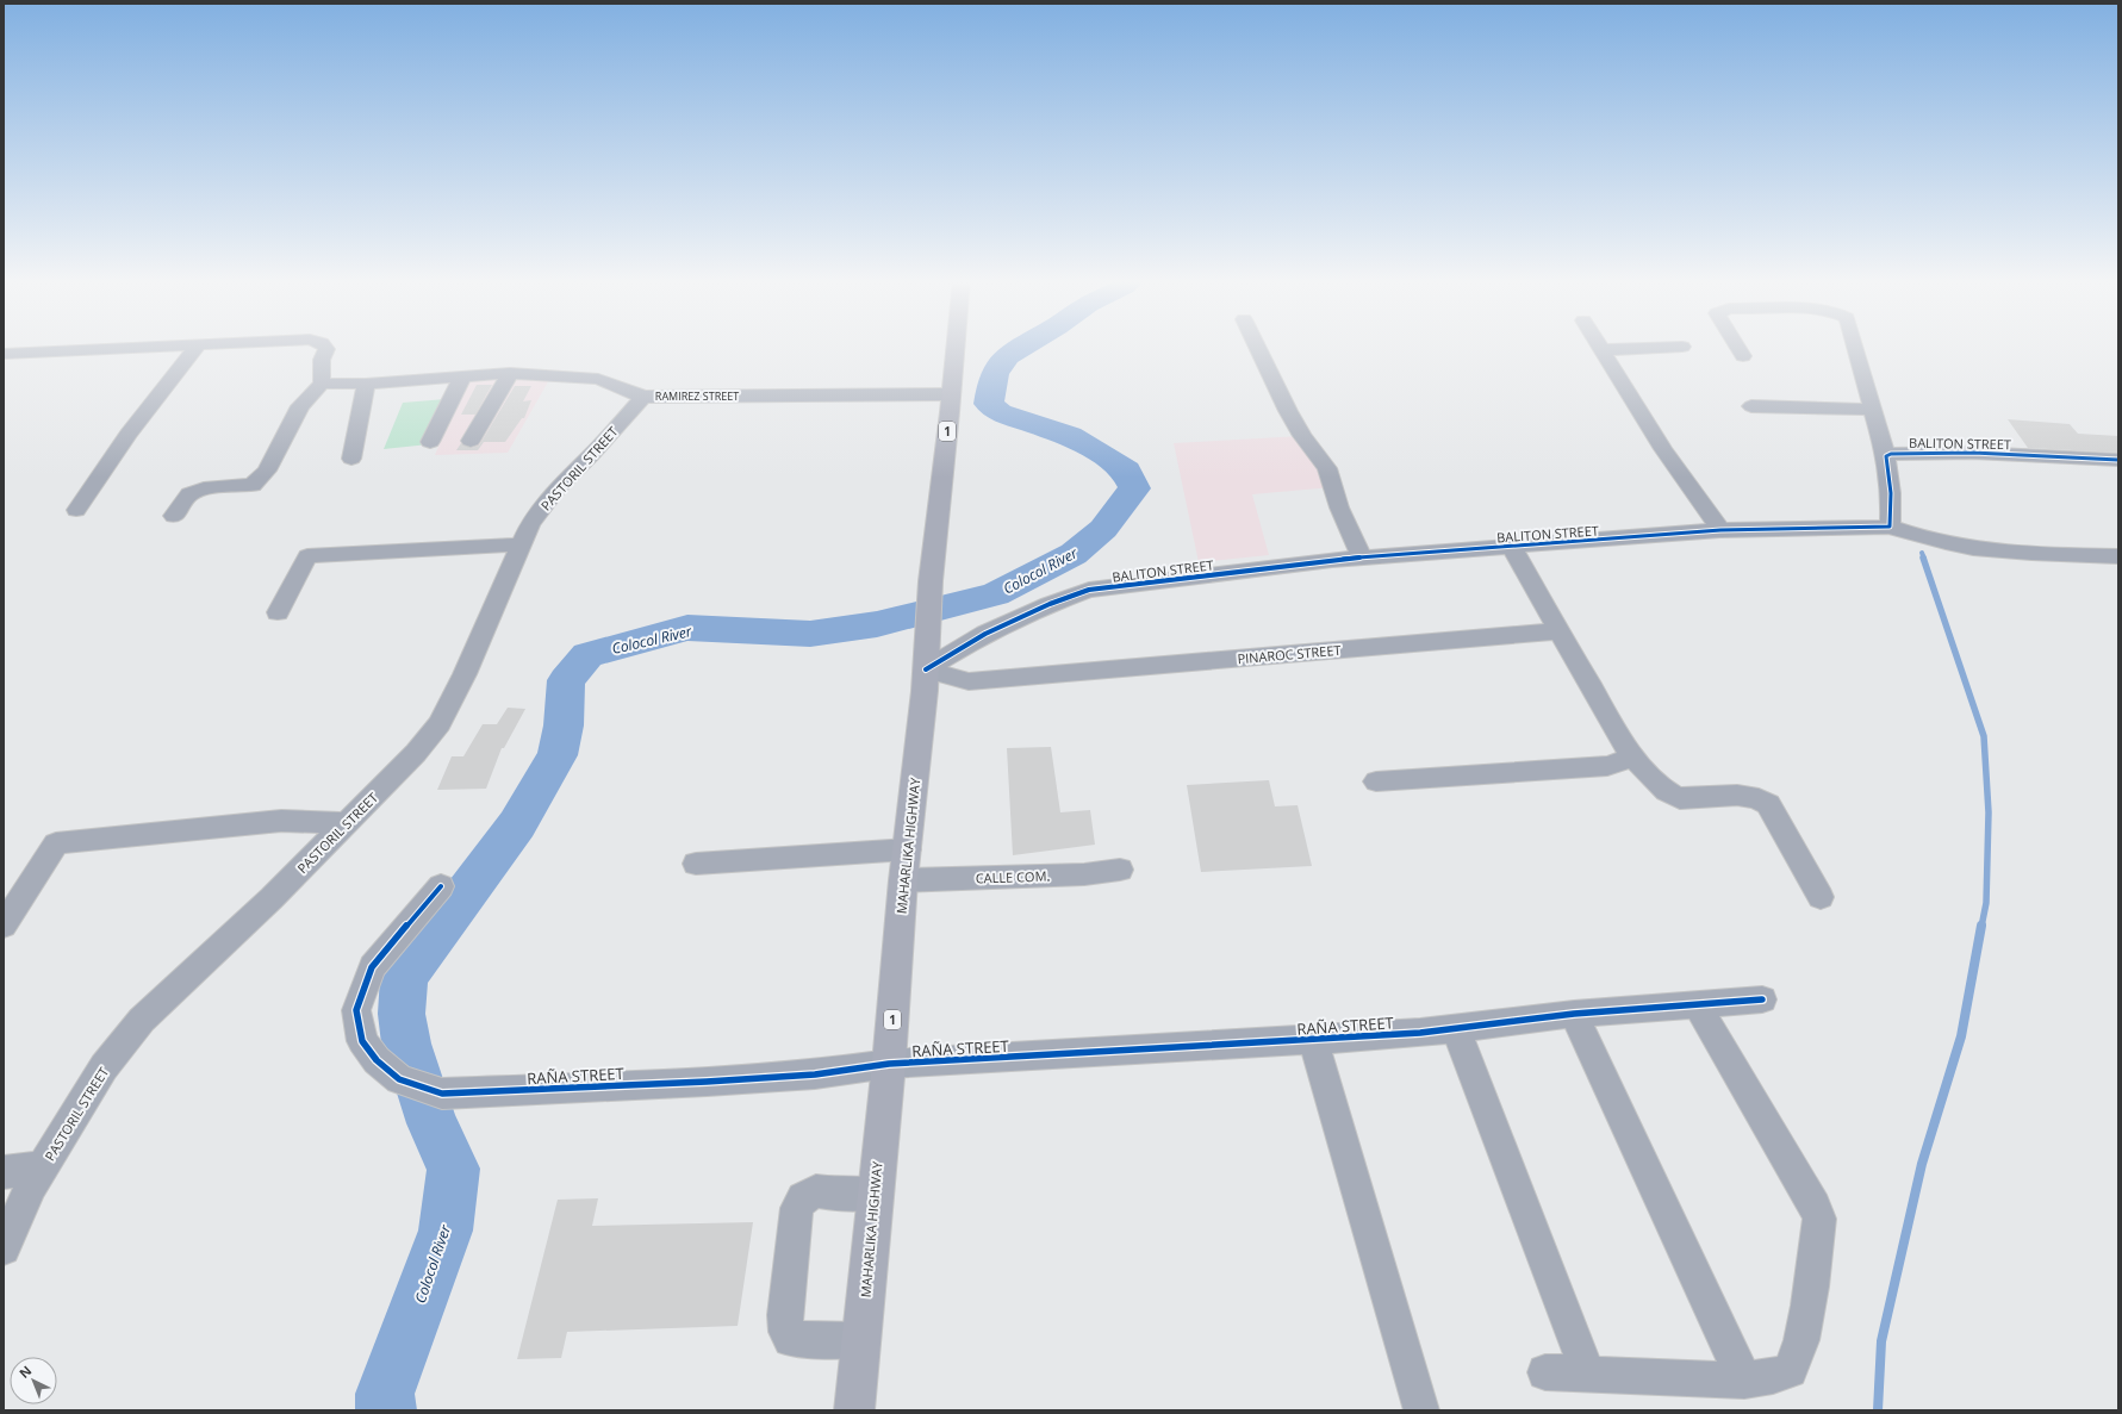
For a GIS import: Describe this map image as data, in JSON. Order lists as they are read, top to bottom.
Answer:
{
  "streets": {
    "main road": ["1", "MAHARLIKA HIGHWAY"],
    "street": [
      "RAMIREZ STREET",
      "BALITON STREET",
      "PASTORIL STREET",
      "PINAROC STREET",
      "CALLE COM.",
      "RAÑA STREET"
    ]
  },
  "crossings": [
    ["RAMIREZ STREET", "PASTORIL STREET"],
    ["RAMIREZ STREET", "MAHARLIKA HIGHWAY"],
    ["BALITON STREET", "PINAROC STREET"],
    ["BALITON STREET", "MAHARLIKA HIGHWAY"],
    ["PINAROC STREET", "MAHARLIKA HIGHWAY"],
    ["MAHARLIKA HIGHWAY", "CALLE COM."],
    ["MAHARLIKA HIGHWAY", "RAÑA STREET"]
  ],
  "water": ["Colocol River"],
  "north": "top left"
}
